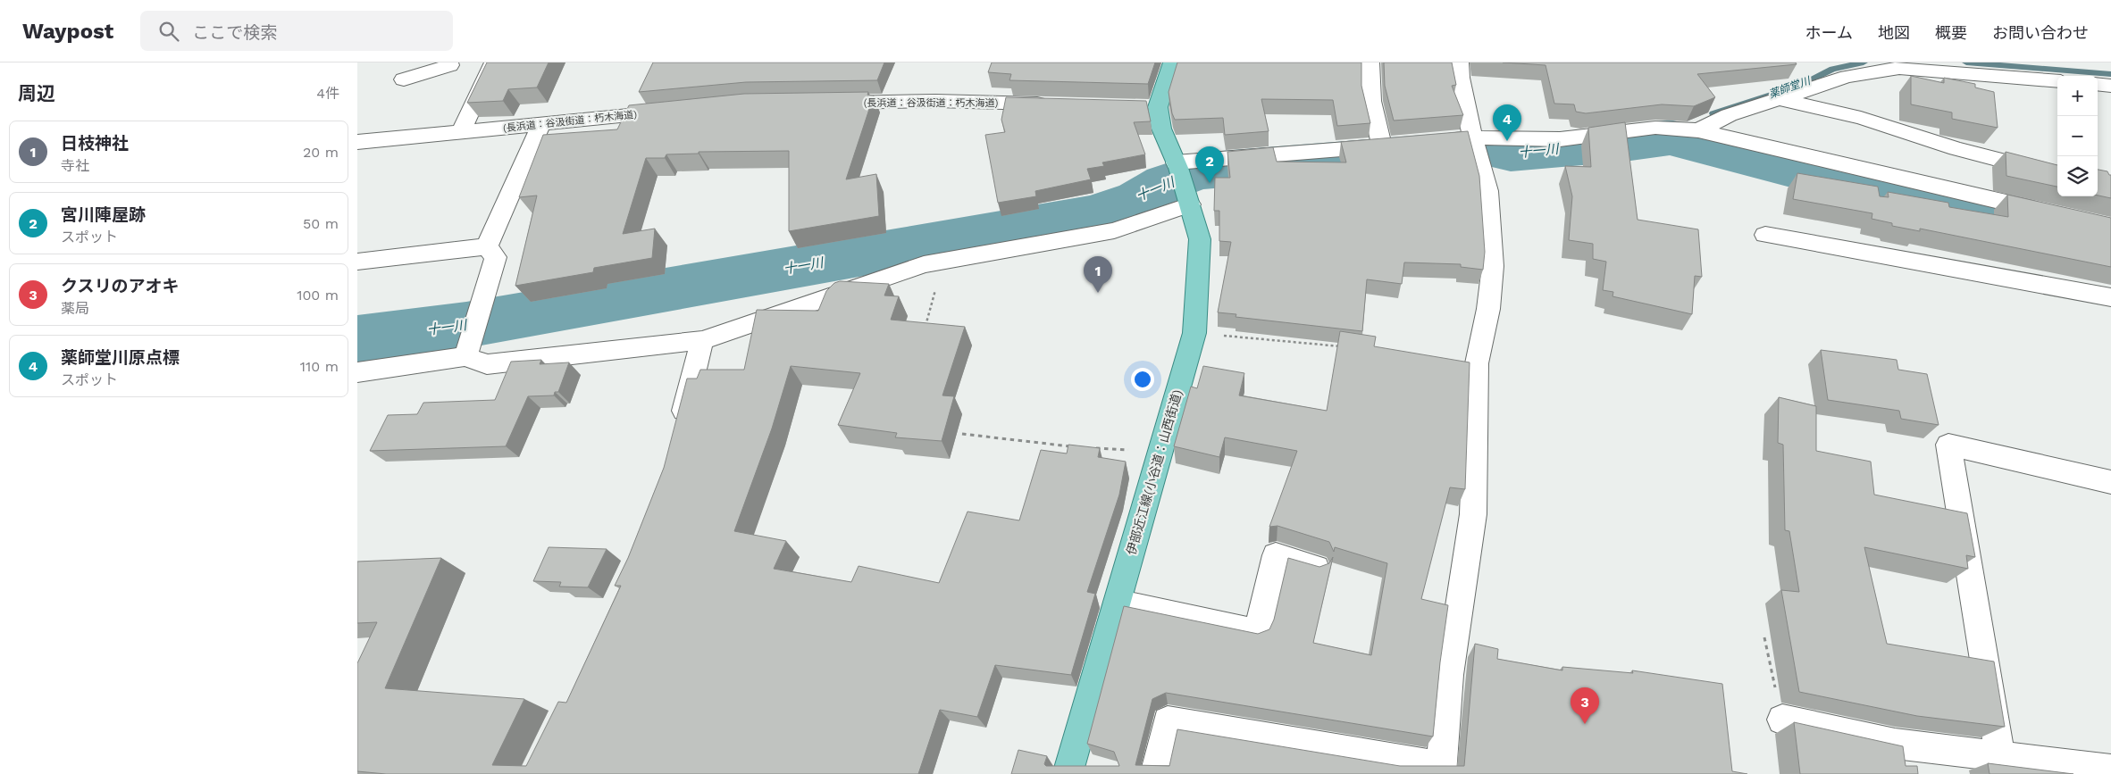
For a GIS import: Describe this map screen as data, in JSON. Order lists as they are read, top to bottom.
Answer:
{
  "streets": {
    "main road": ["伊部近江線(小谷道：山西街道)"],
    "street": ["(長浜道：谷汲街道：朽木海道)"]
  },
  "water": ["薬師堂川", "十一川"],
  "page": {
    "header": "Waypost",
    "search": "ここで検索",
    "nav": [
      "ホーム",
      "地図",
      "概要",
      "お問い合わせ"
    ],
    "heading": ["周辺", "4件"],
    "map_buttons": ["+", "−"],
    "pins": [
      "4",
      "2",
      "1",
      "3"
    ],
    "list": [
      {
        "mark": "1",
        "name": "日枝神社",
        "note": "寺社",
        "value": "20 m"
      },
      {
        "mark": "2",
        "name": "宮川陣屋跡",
        "note": "スポット",
        "value": "50 m"
      },
      {
        "mark": "3",
        "name": "クスリのアオキ",
        "note": "薬局",
        "value": "100 m"
      },
      {
        "mark": "4",
        "name": "薬師堂川原点標",
        "note": "スポット",
        "value": "110 m"
      }
    ]
  }
}
